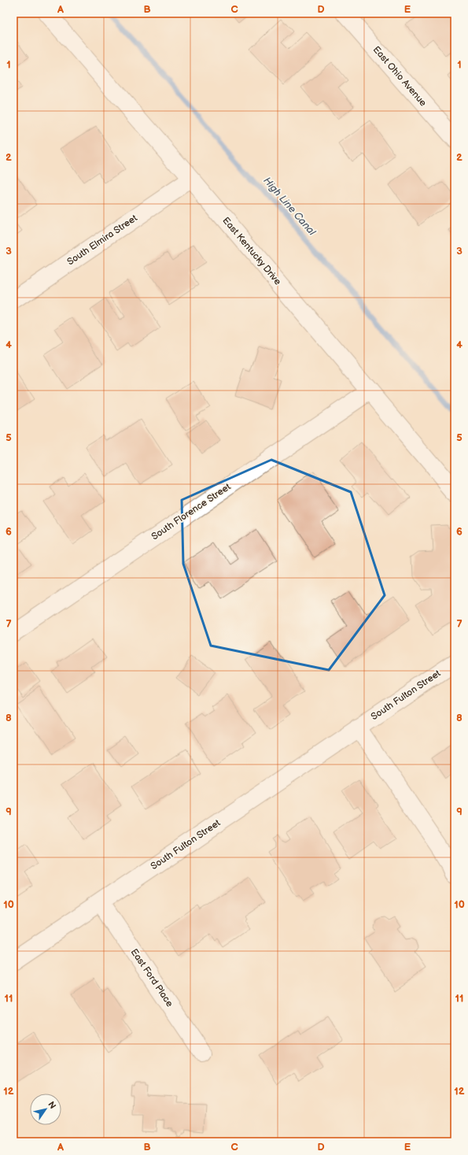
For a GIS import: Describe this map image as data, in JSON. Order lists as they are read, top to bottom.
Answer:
{
  "streets": {
    "street": [
      "East Ohio Avenue",
      "South Elmira Street",
      "East Kentucky Drive",
      "South Florence Street",
      "South Fulton Street",
      "East Ford Place"
    ]
  },
  "crossings": [
    ["South Elmira Street", "East Kentucky Drive"],
    ["East Kentucky Drive", "South Florence Street"],
    ["South Fulton Street", "East Ford Place"]
  ],
  "water": ["High Line Canal"],
  "north": "top right",
  "grid": {
    "columns": [
      "A",
      "B",
      "C",
      "D",
      "E"
    ],
    "rows": [
      "1",
      "2",
      "3",
      "4",
      "5",
      "6",
      "7",
      "8",
      "9",
      "10",
      "11",
      "12"
    ]
  }
}
